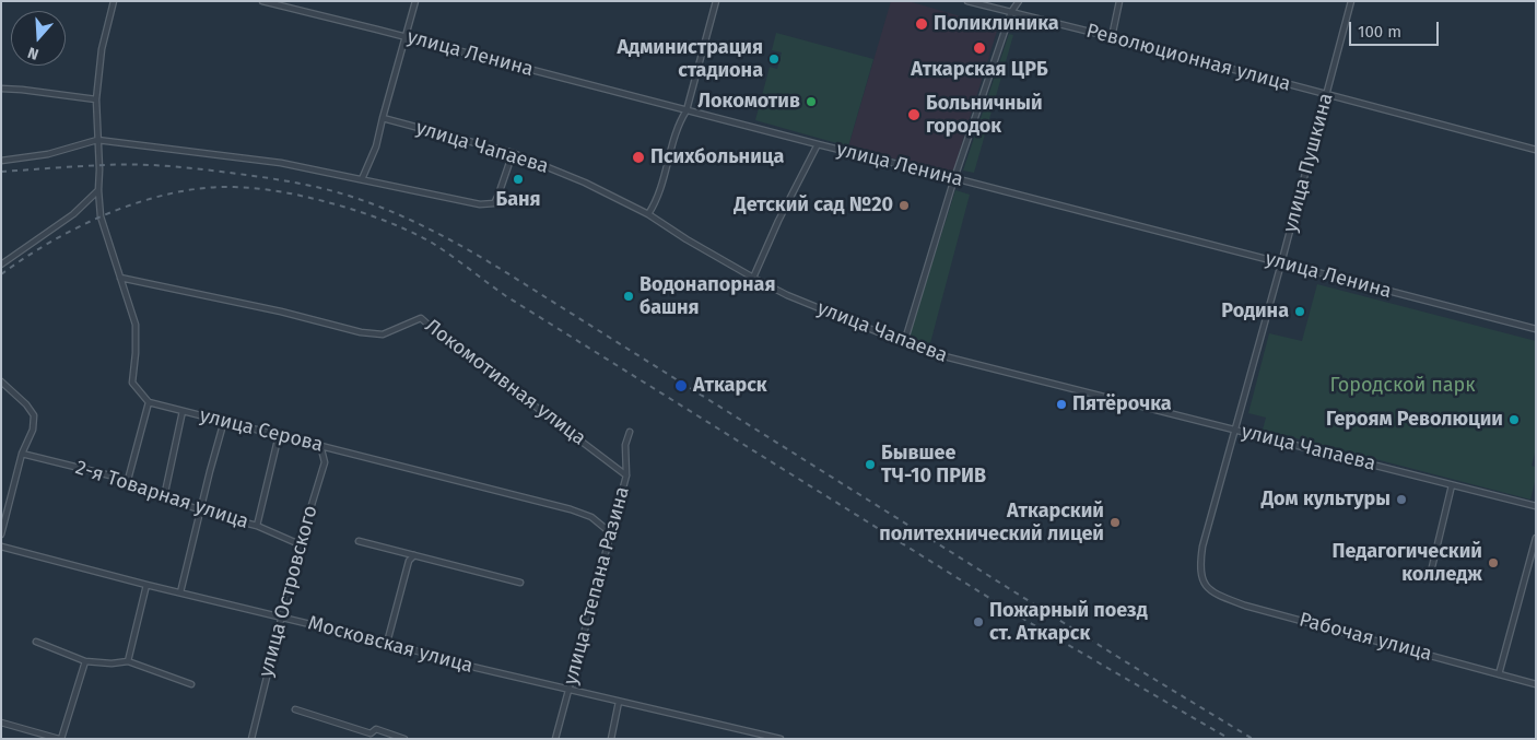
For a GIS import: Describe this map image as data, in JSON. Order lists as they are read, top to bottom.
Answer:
{
  "streets": {
    "street": [
      "улица Ленина",
      "Революционная улица",
      "улица Чапаева",
      "улица Пушкина",
      "Локомотивная улица",
      "улица Серова",
      "2-я Товарная улица",
      "улица Степана Разина",
      "улица Островского",
      "Рабочая улица",
      "Московская улица"
    ]
  },
  "crossings": [
    ["улица Ленина", "улица Пушкина"],
    ["Революционная улица", "улица Пушкина"],
    ["улица Чапаева", "улица Пушкина"],
    ["улица Пушкина", "Рабочая улица"],
    ["Локомотивная улица", "улица Степана Разина"],
    ["улица Серова", "улица Степана Разина"],
    ["улица Серова", "улица Островского"],
    ["2-я Товарная улица", "улица Островского"],
    ["улица Степана Разина", "Московская улица"],
    ["улица Островского", "Московская улица"]
  ],
  "parks": ["Городской парк"],
  "places": [
    "Поликлиника",
    "Аткарская ЦРБ",
    "Администрация стадиона",
    "Локомотив",
    "Больничный городок",
    "Психбольница",
    "Баня",
    "Детский сад №20",
    "Водонапорная башня",
    "Родина",
    "Аткарск",
    "Пятёрочка",
    "Героям Революции",
    "Бывшее ТЧ-10 ПРИВ",
    "Дом культуры",
    "Аткарский политехнический лицей",
    "Педагогический колледж",
    "Пожарный поезд ст. Аткарск"
  ],
  "scale_bar": "100 m",
  "north": "bottom"
}
